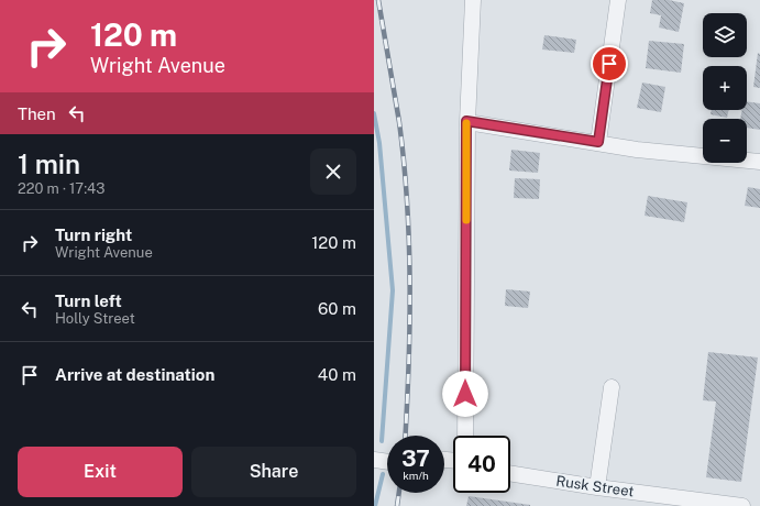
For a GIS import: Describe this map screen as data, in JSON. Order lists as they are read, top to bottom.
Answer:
{
  "streets": {
    "street": ["Rusk Street"]
  },
  "page": {
    "turn": ["120 m", "Wright Avenue"],
    "map_buttons": ["+", "−"],
    "then": "Then",
    "heading": ["1 min", "220 m · 17:43"],
    "list": [
      {
        "name": "Turn right",
        "note": "Wright Avenue",
        "value": "120 m"
      },
      {
        "name": "Turn left",
        "note": "Holly Street",
        "value": "60 m"
      },
      {
        "name": "Arrive at destination",
        "value": "40 m"
      }
    ],
    "speed": "37 km/h",
    "limit": "40",
    "buttons": ["Exit", "Share"]
  }
}
